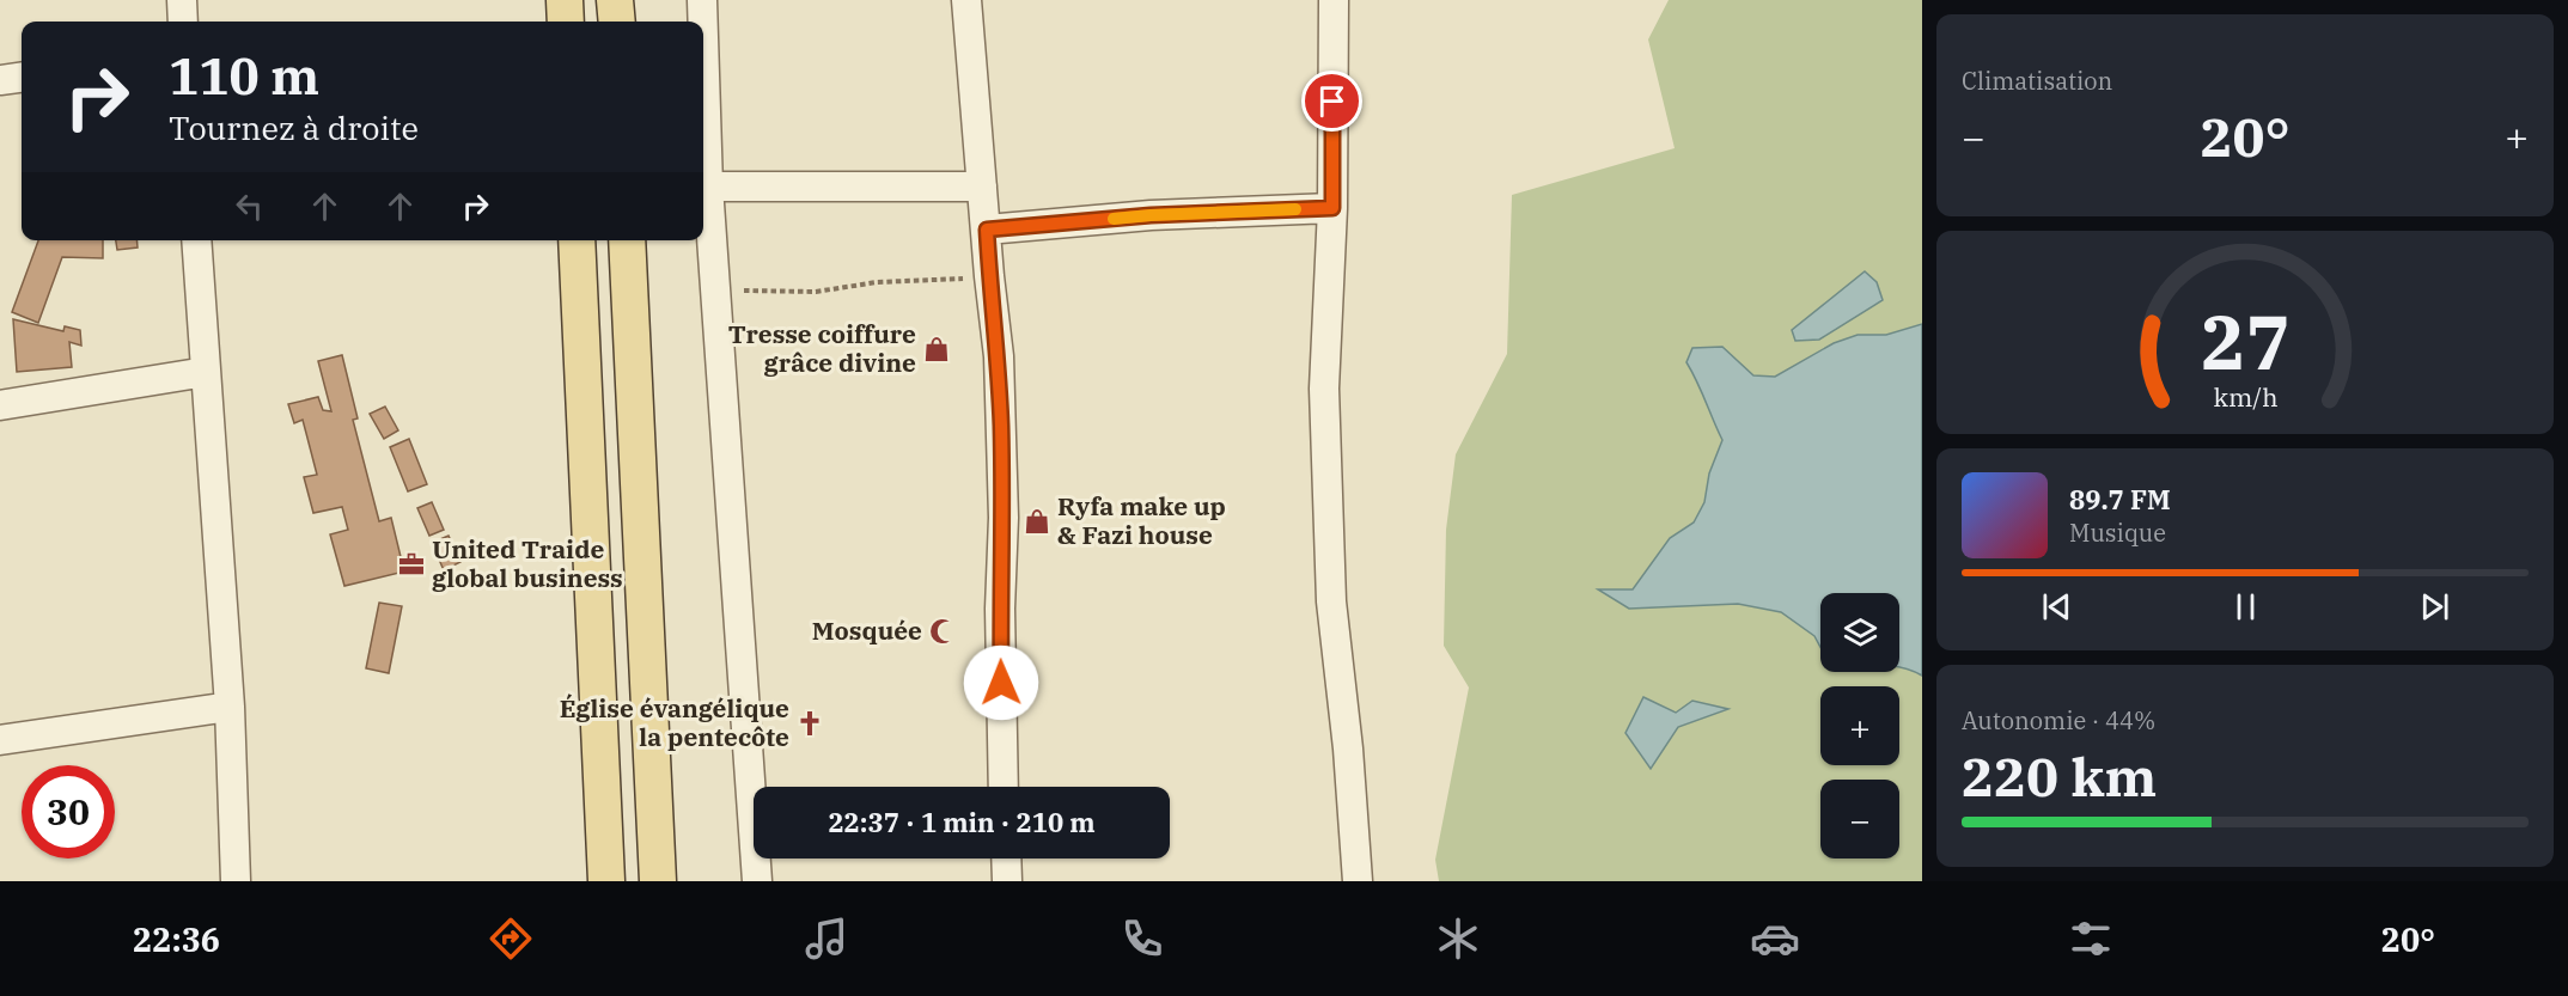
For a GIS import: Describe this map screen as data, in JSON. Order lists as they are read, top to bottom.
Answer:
{
  "places": {
    "shop": ["Tresse coiffure grâce divine", "Ryfa make up & Fazi house"],
    "office": ["United Traide global business"],
    "mosque": ["Mosquée"],
    "church": ["Église évangélique la pentecôte"]
  },
  "page": {
    "tile": [
      "Climatisation",
      ["Autonomie · 44%", "220 km"]
    ],
    "turn": ["110 m", "Tournez à droite"],
    "heat": ["−", "20°", "+"],
    "song": ["89.7 FM", "Musique"],
    "map_buttons": ["+", "−"],
    "limit": "30",
    "trip": "22:37 · 1 min · 210 m",
    "tabs": ["22:36", "20°"],
    "gauge": ["27", "km/h"]
  }
}
